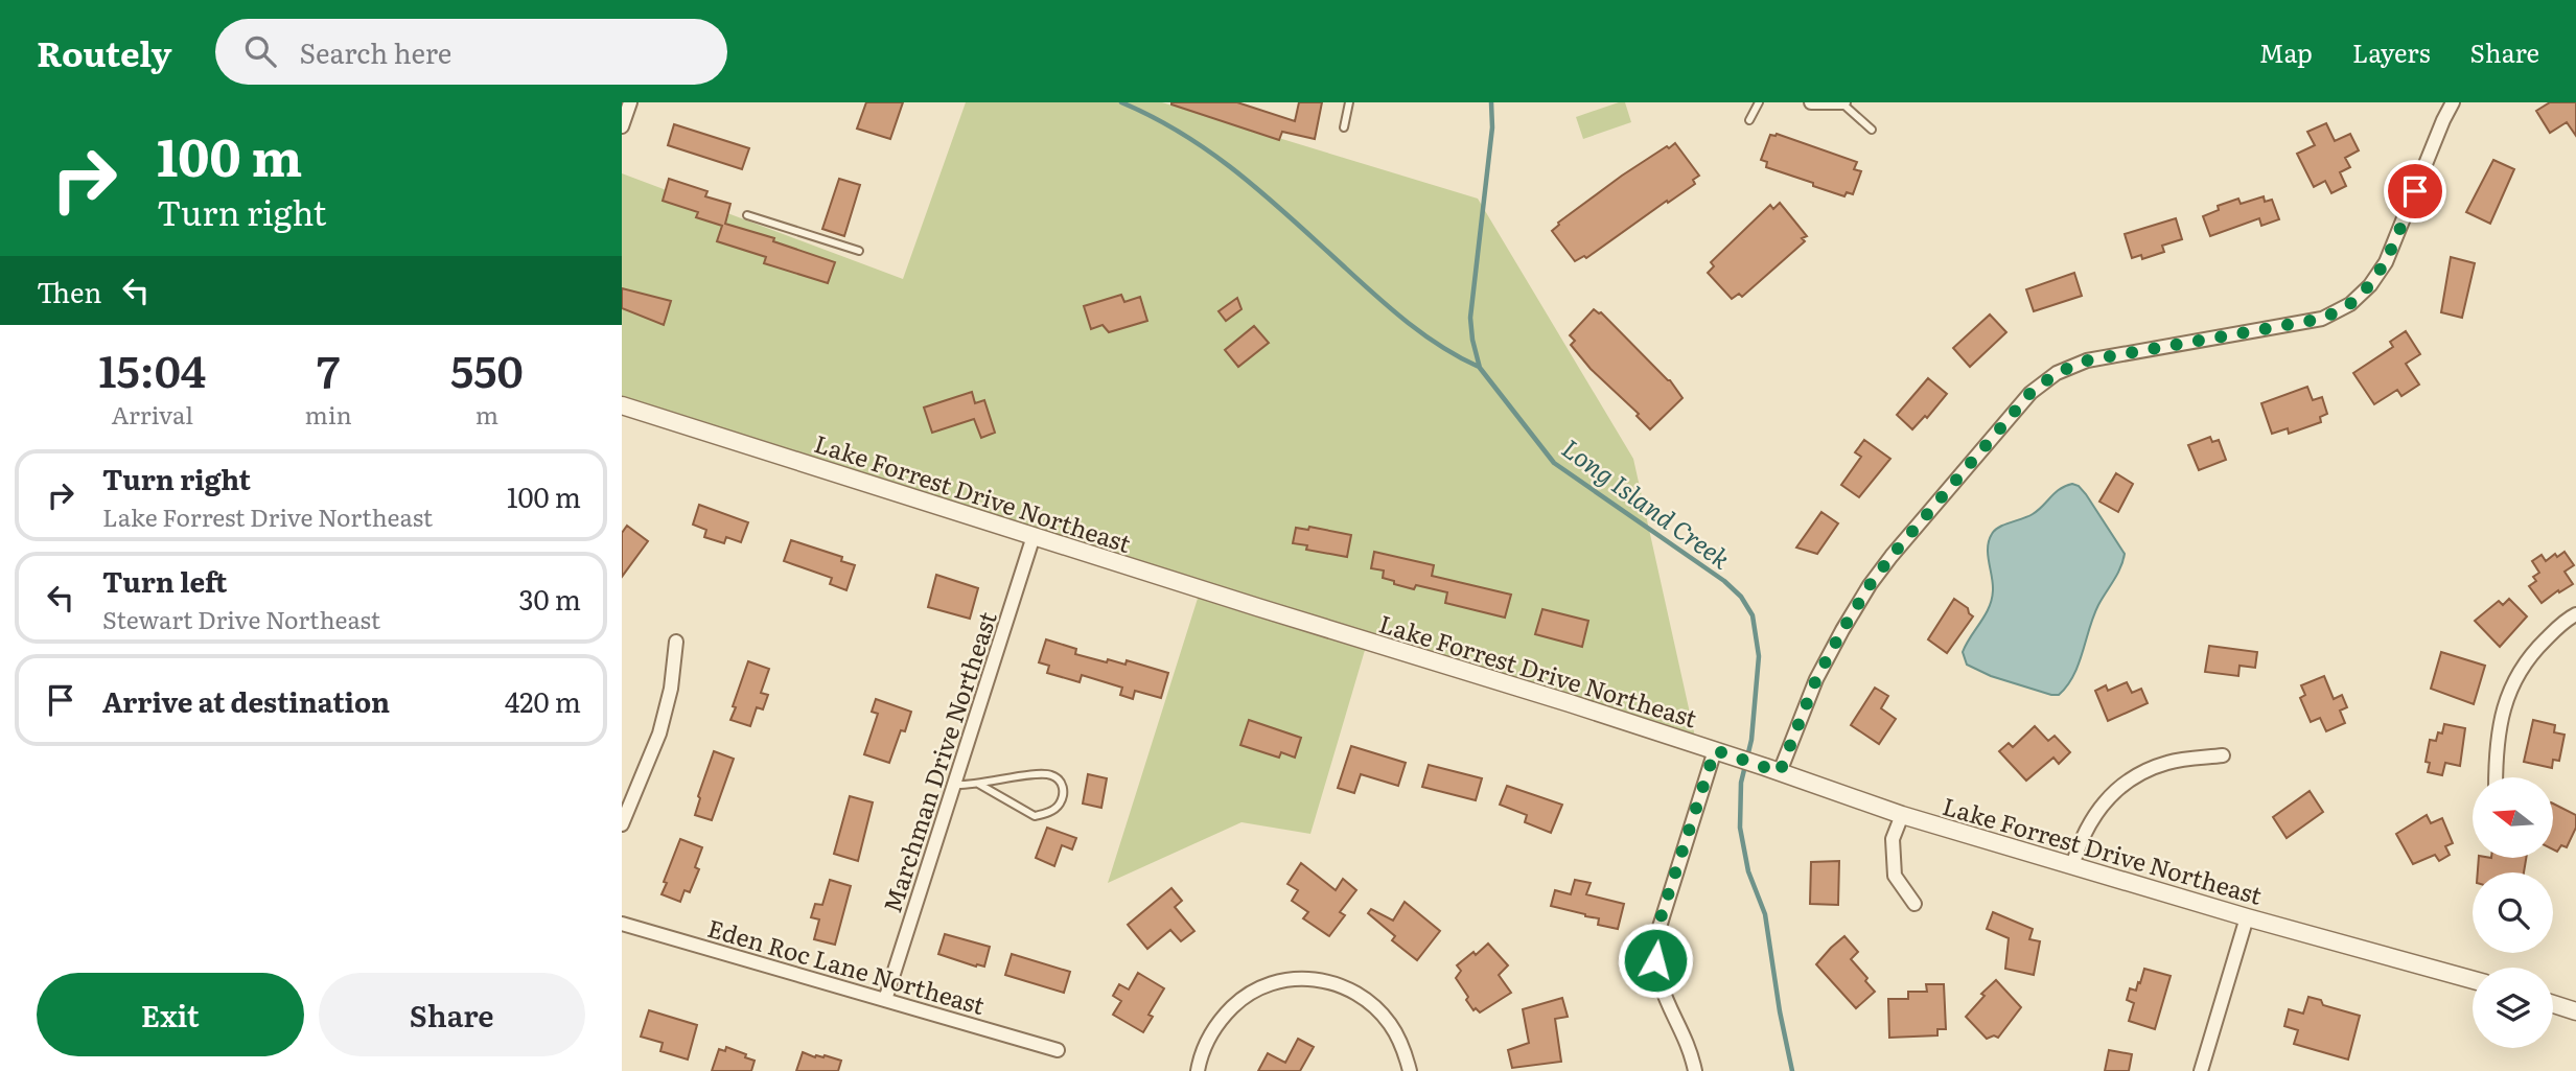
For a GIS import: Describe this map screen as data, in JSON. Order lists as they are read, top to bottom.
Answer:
{
  "streets": {
    "street": ["Lake Forrest Drive Northeast", "Marchman Drive Northeast", "Eden Roc Lane Northeast"]
  },
  "crossings": [
    ["Lake Forrest Drive Northeast", "Marchman Drive Northeast"],
    ["Marchman Drive Northeast", "Eden Roc Lane Northeast"]
  ],
  "water": ["Long Island Creek"],
  "north": "left",
  "page": {
    "header": "Routely",
    "search": "Search here",
    "nav": ["Map", "Layers", "Share"],
    "turn": ["100 m", "Turn right"],
    "then": "Then",
    "eta": [
      "15:04",
      "Arrival",
      "7",
      "min",
      "550",
      "m"
    ],
    "list": [
      {
        "name": "Turn right",
        "note": "Lake Forrest Drive Northeast",
        "value": "100 m"
      },
      {
        "name": "Turn left",
        "note": "Stewart Drive Northeast",
        "value": "30 m"
      },
      {
        "name": "Arrive at destination",
        "value": "420 m"
      }
    ],
    "buttons": ["Exit", "Share"]
  }
}
